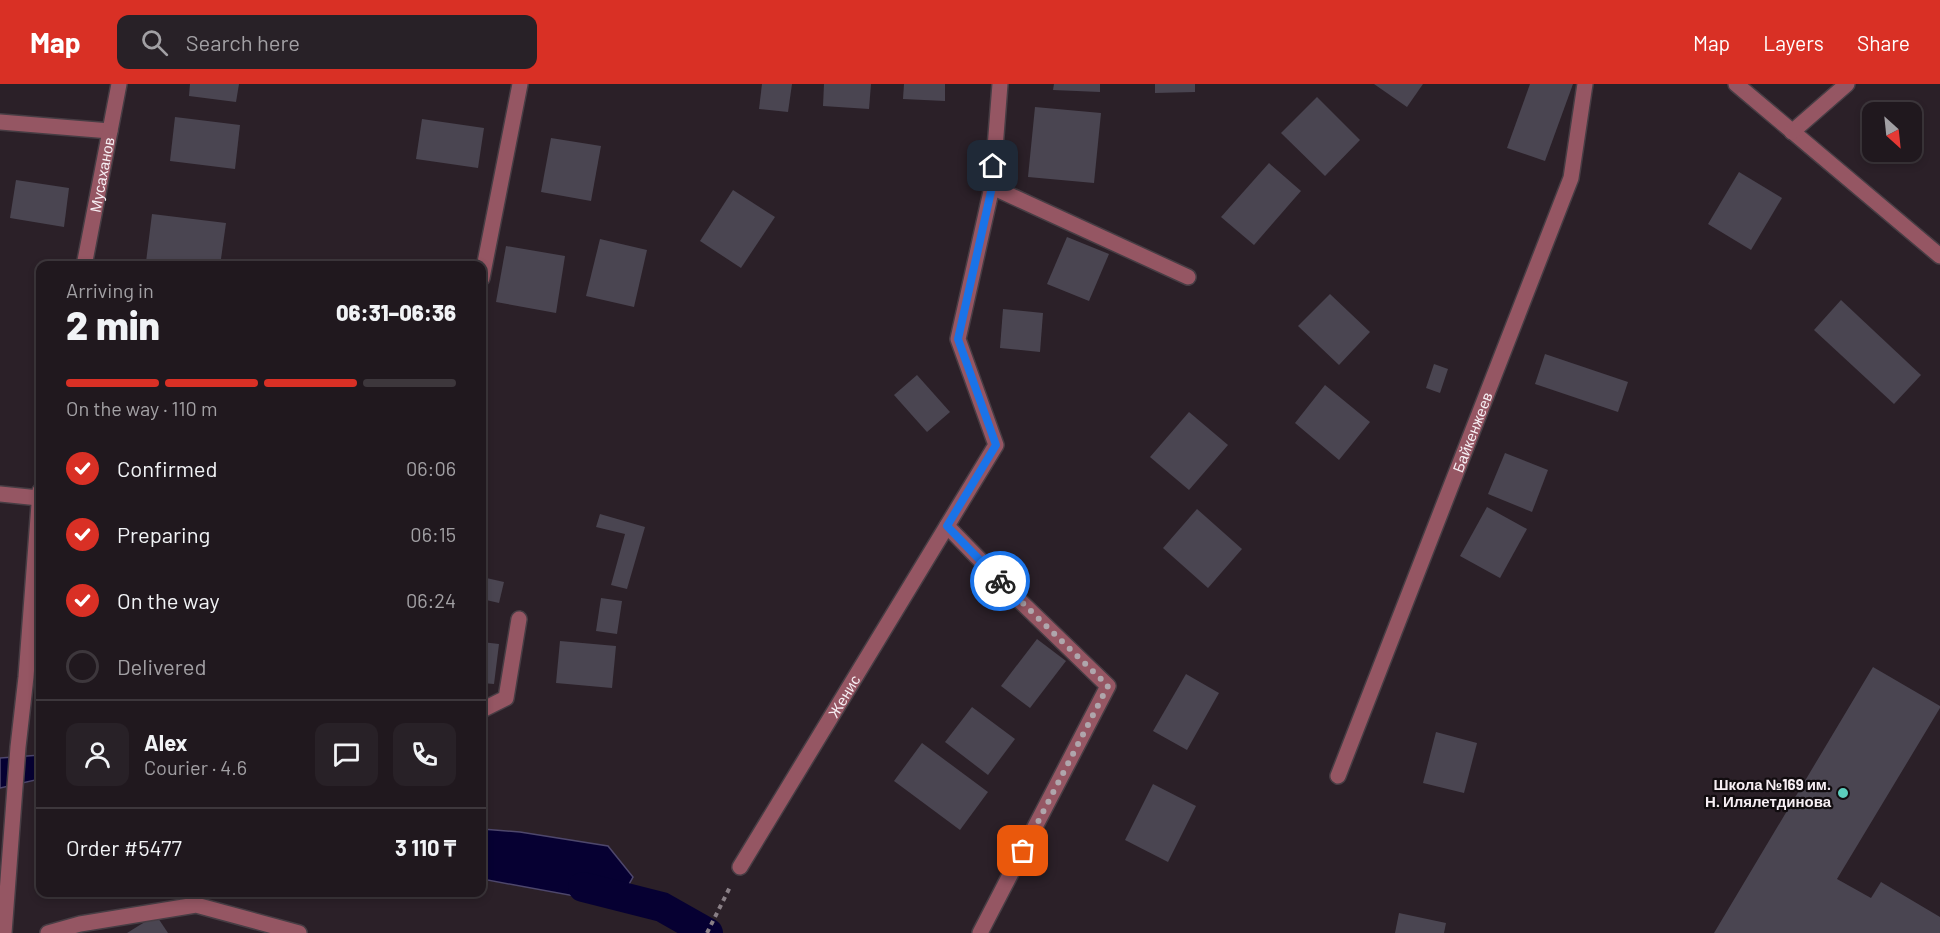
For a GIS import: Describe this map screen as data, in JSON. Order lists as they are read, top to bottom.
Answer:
{
  "streets": {
    "street": ["Мусаханов", "Байкенжеев", "Женис"]
  },
  "places": ["Школа №169 им. Н. Илялетдинова"],
  "north": "bottom right",
  "page": {
    "header": "Map",
    "search": "Search here",
    "nav": ["Map", "Layers", "Share"],
    "heading": ["2 min", "Arriving in", "06:31–06:36"],
    "panel": [
      "Alex",
      "Courier · 4.6",
      "Order #5477",
      "3 110 ₸"
    ],
    "bar": "On the way · 110 m",
    "list": [
      ["Confirmed", "06:06"],
      ["Preparing", "06:15"],
      ["On the way", "06:24"],
      "Delivered"
    ]
  }
}
